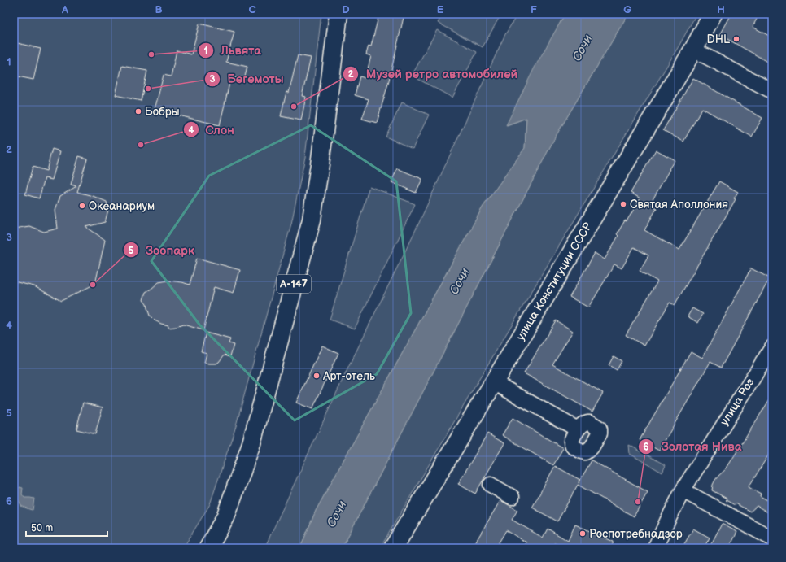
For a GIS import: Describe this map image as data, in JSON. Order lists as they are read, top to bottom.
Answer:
{
  "streets": {
    "main road": ["улица Конституции СССР", "А-147"],
    "street": ["улица Роз"]
  },
  "water": ["Сочи"],
  "places": [
    "DHL",
    "Львята",
    "Бегемоты",
    "Музей ретро автомобилей",
    "Бобры",
    "Слон",
    "Святая Аполлония",
    "Океанариум",
    "Зоопарк",
    "Арт-отель",
    "Золотая Нива",
    "Роспотребнадзор"
  ],
  "scale_bar": "50 m",
  "grid": {
    "columns": [
      "A",
      "B",
      "C",
      "D",
      "E",
      "F",
      "G",
      "H"
    ],
    "rows": [
      "1",
      "2",
      "3",
      "4",
      "5",
      "6"
    ]
  }
}
